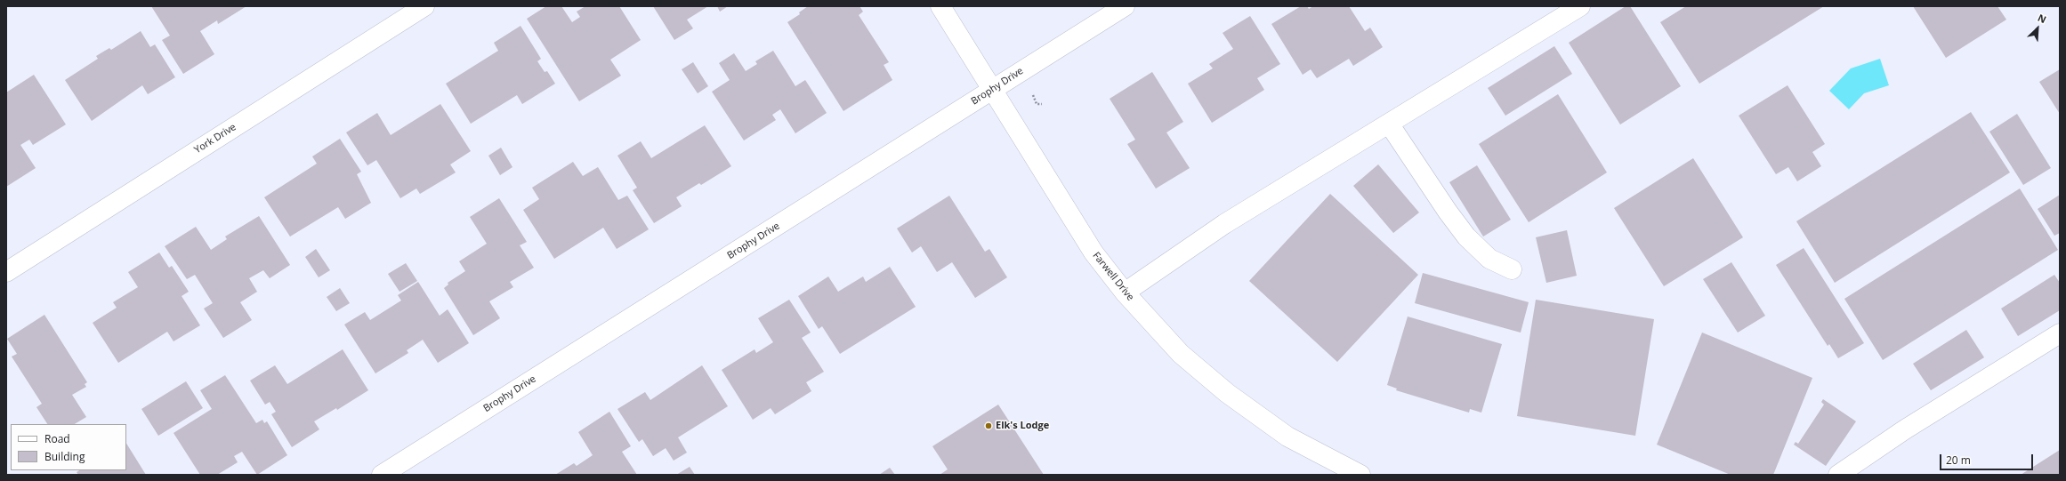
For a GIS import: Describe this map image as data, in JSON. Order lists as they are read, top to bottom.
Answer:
{
  "streets": {
    "street": ["Brophy Drive", "York Drive", "Farwell Drive"]
  },
  "crossings": [
    ["Brophy Drive", "Farwell Drive"]
  ],
  "places": ["Elk's Lodge"],
  "legend": ["Road", "Building"],
  "scale_bar": "20 m",
  "north": "top right"
}
